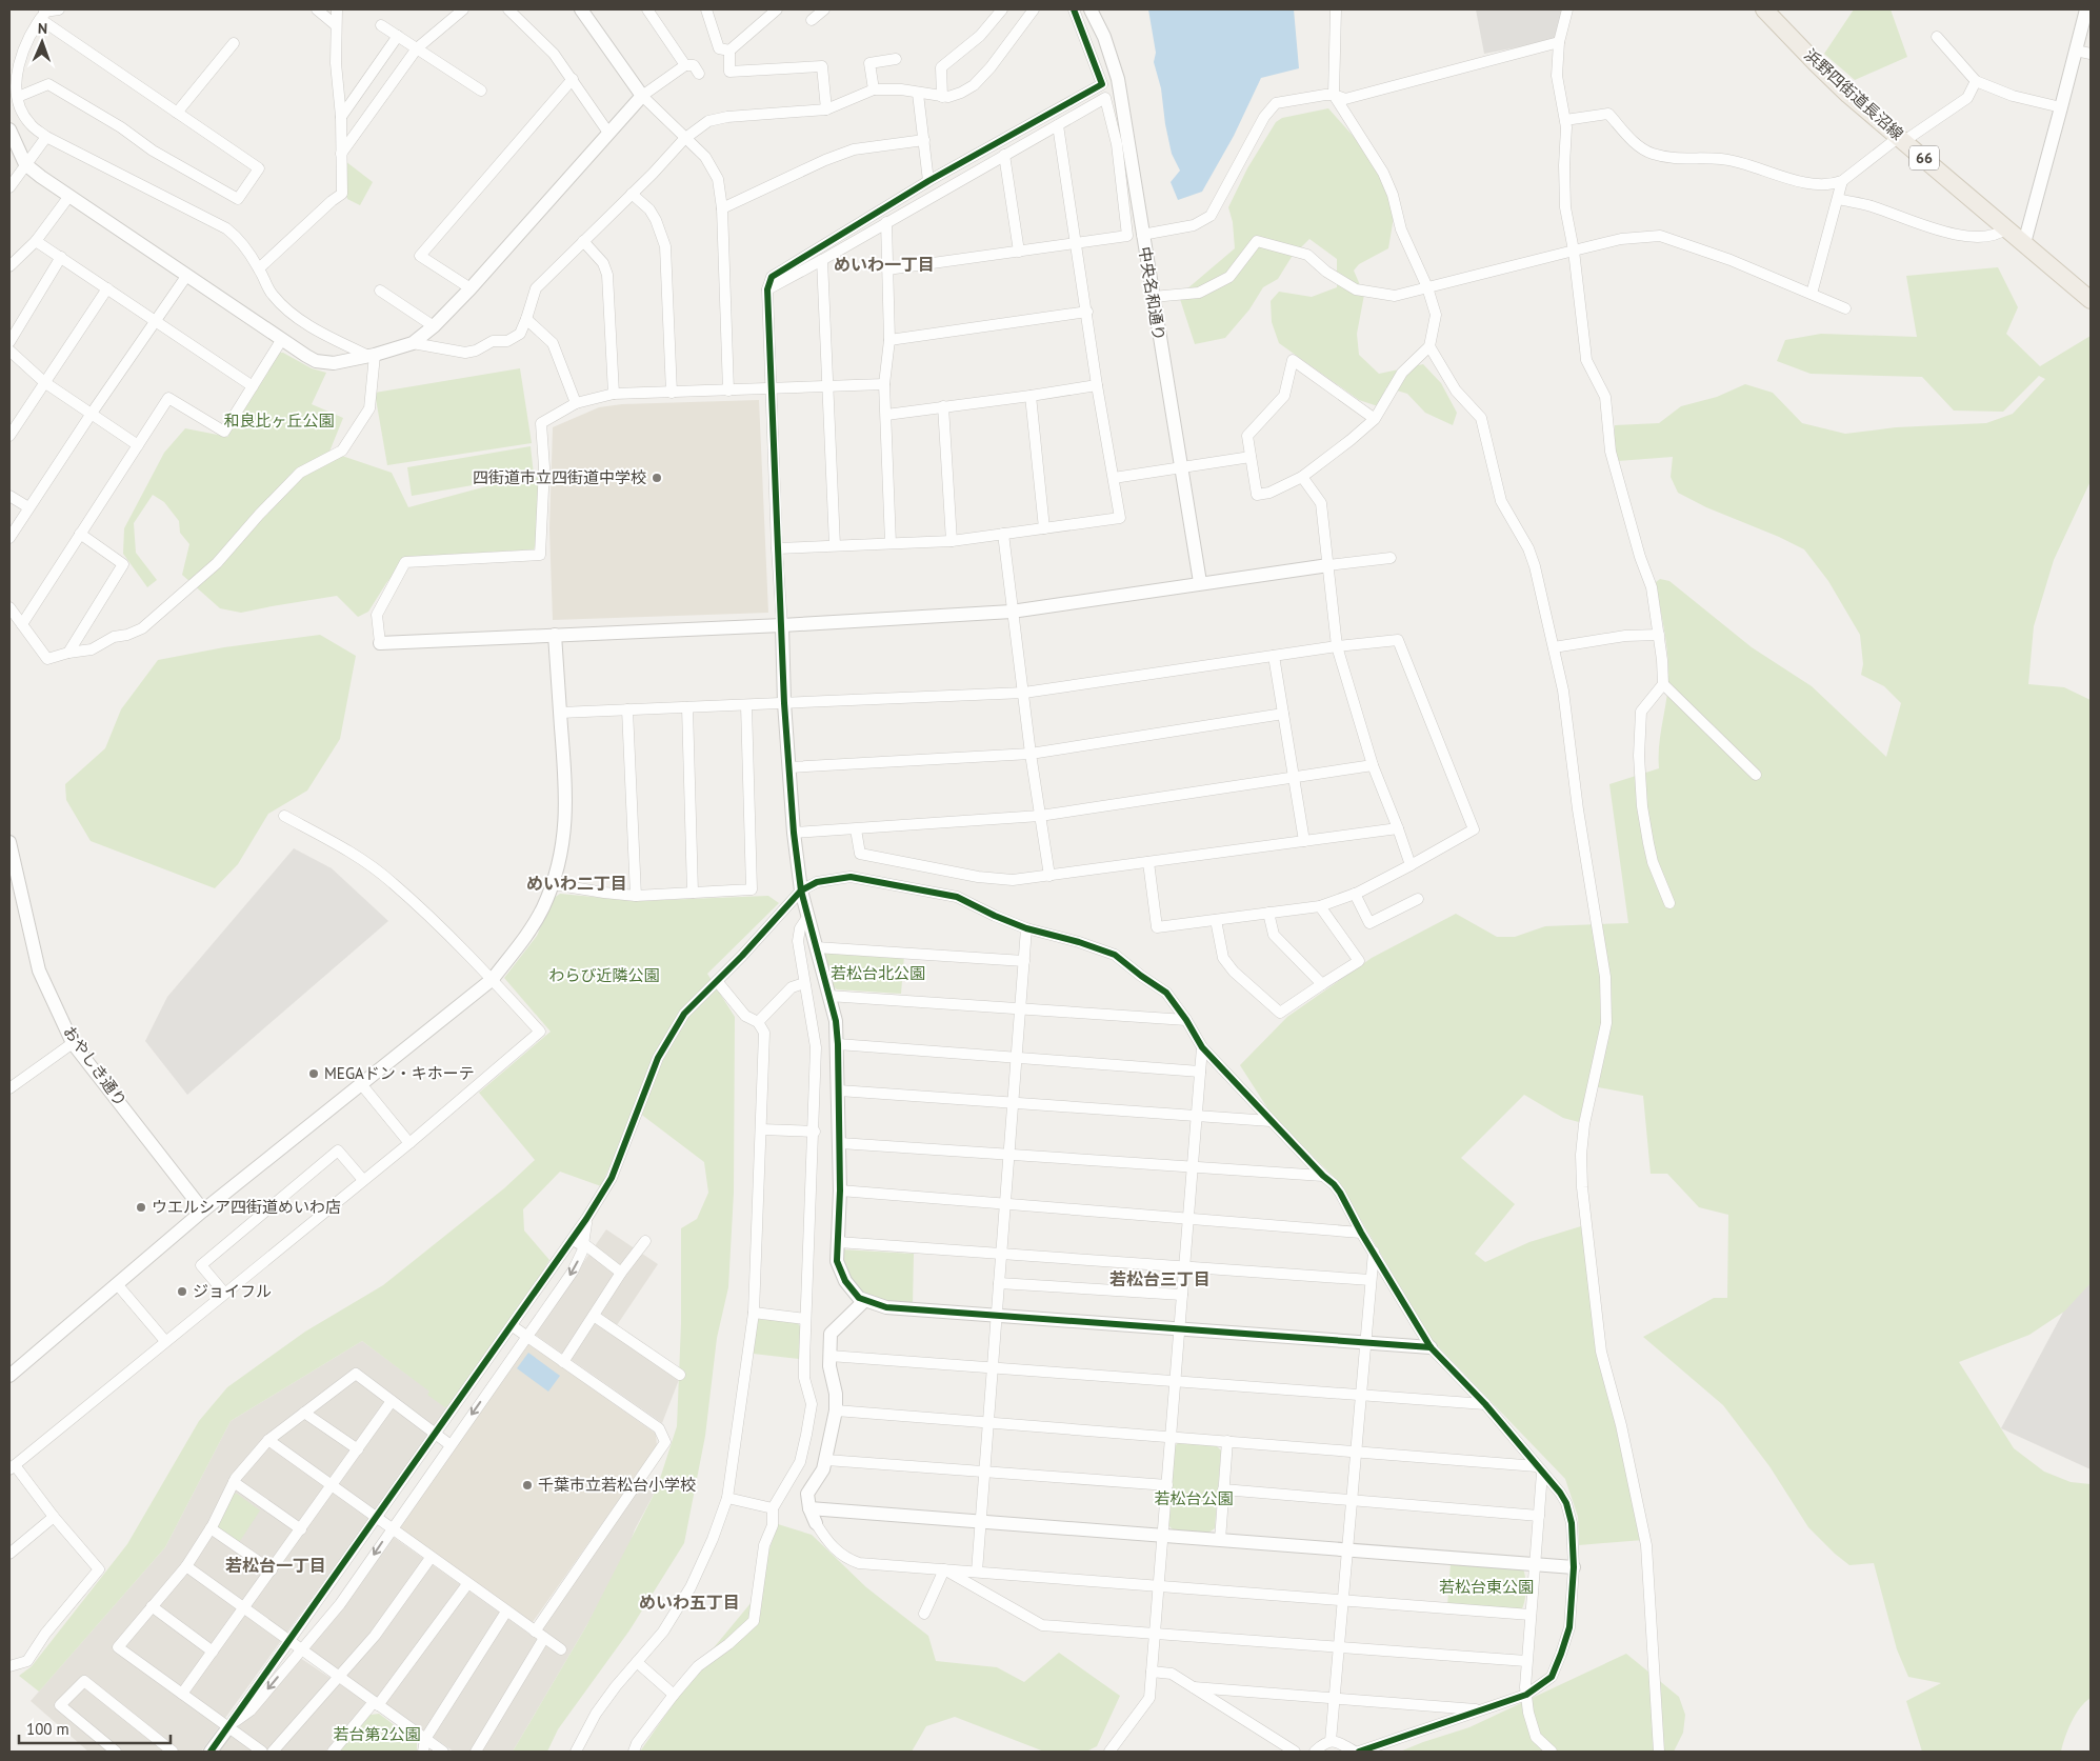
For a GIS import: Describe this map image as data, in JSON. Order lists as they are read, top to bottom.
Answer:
{
  "streets": {
    "main road": ["浜野四街道長沼線", "66"],
    "street": ["中央名和通り", "おやしき通り"]
  },
  "districts": [
    "めいわ一丁目",
    "めいわ二丁目",
    "若松台三丁目",
    "若松台一丁目",
    "めいわ五丁目"
  ],
  "parks": [
    "和良比ヶ丘公園",
    "若松台北公園",
    "わらび近隣公園",
    "若松台公園",
    "若松台東公園",
    "若台第2公園"
  ],
  "places": [
    "四街道市立四街道中学校",
    "MEGAドン・キホーテ",
    "ウエルシア四街道めいわ店",
    "ジョイフル",
    "千葉市立若松台小学校"
  ],
  "scale_bar": "100 m",
  "north": "top"
}
